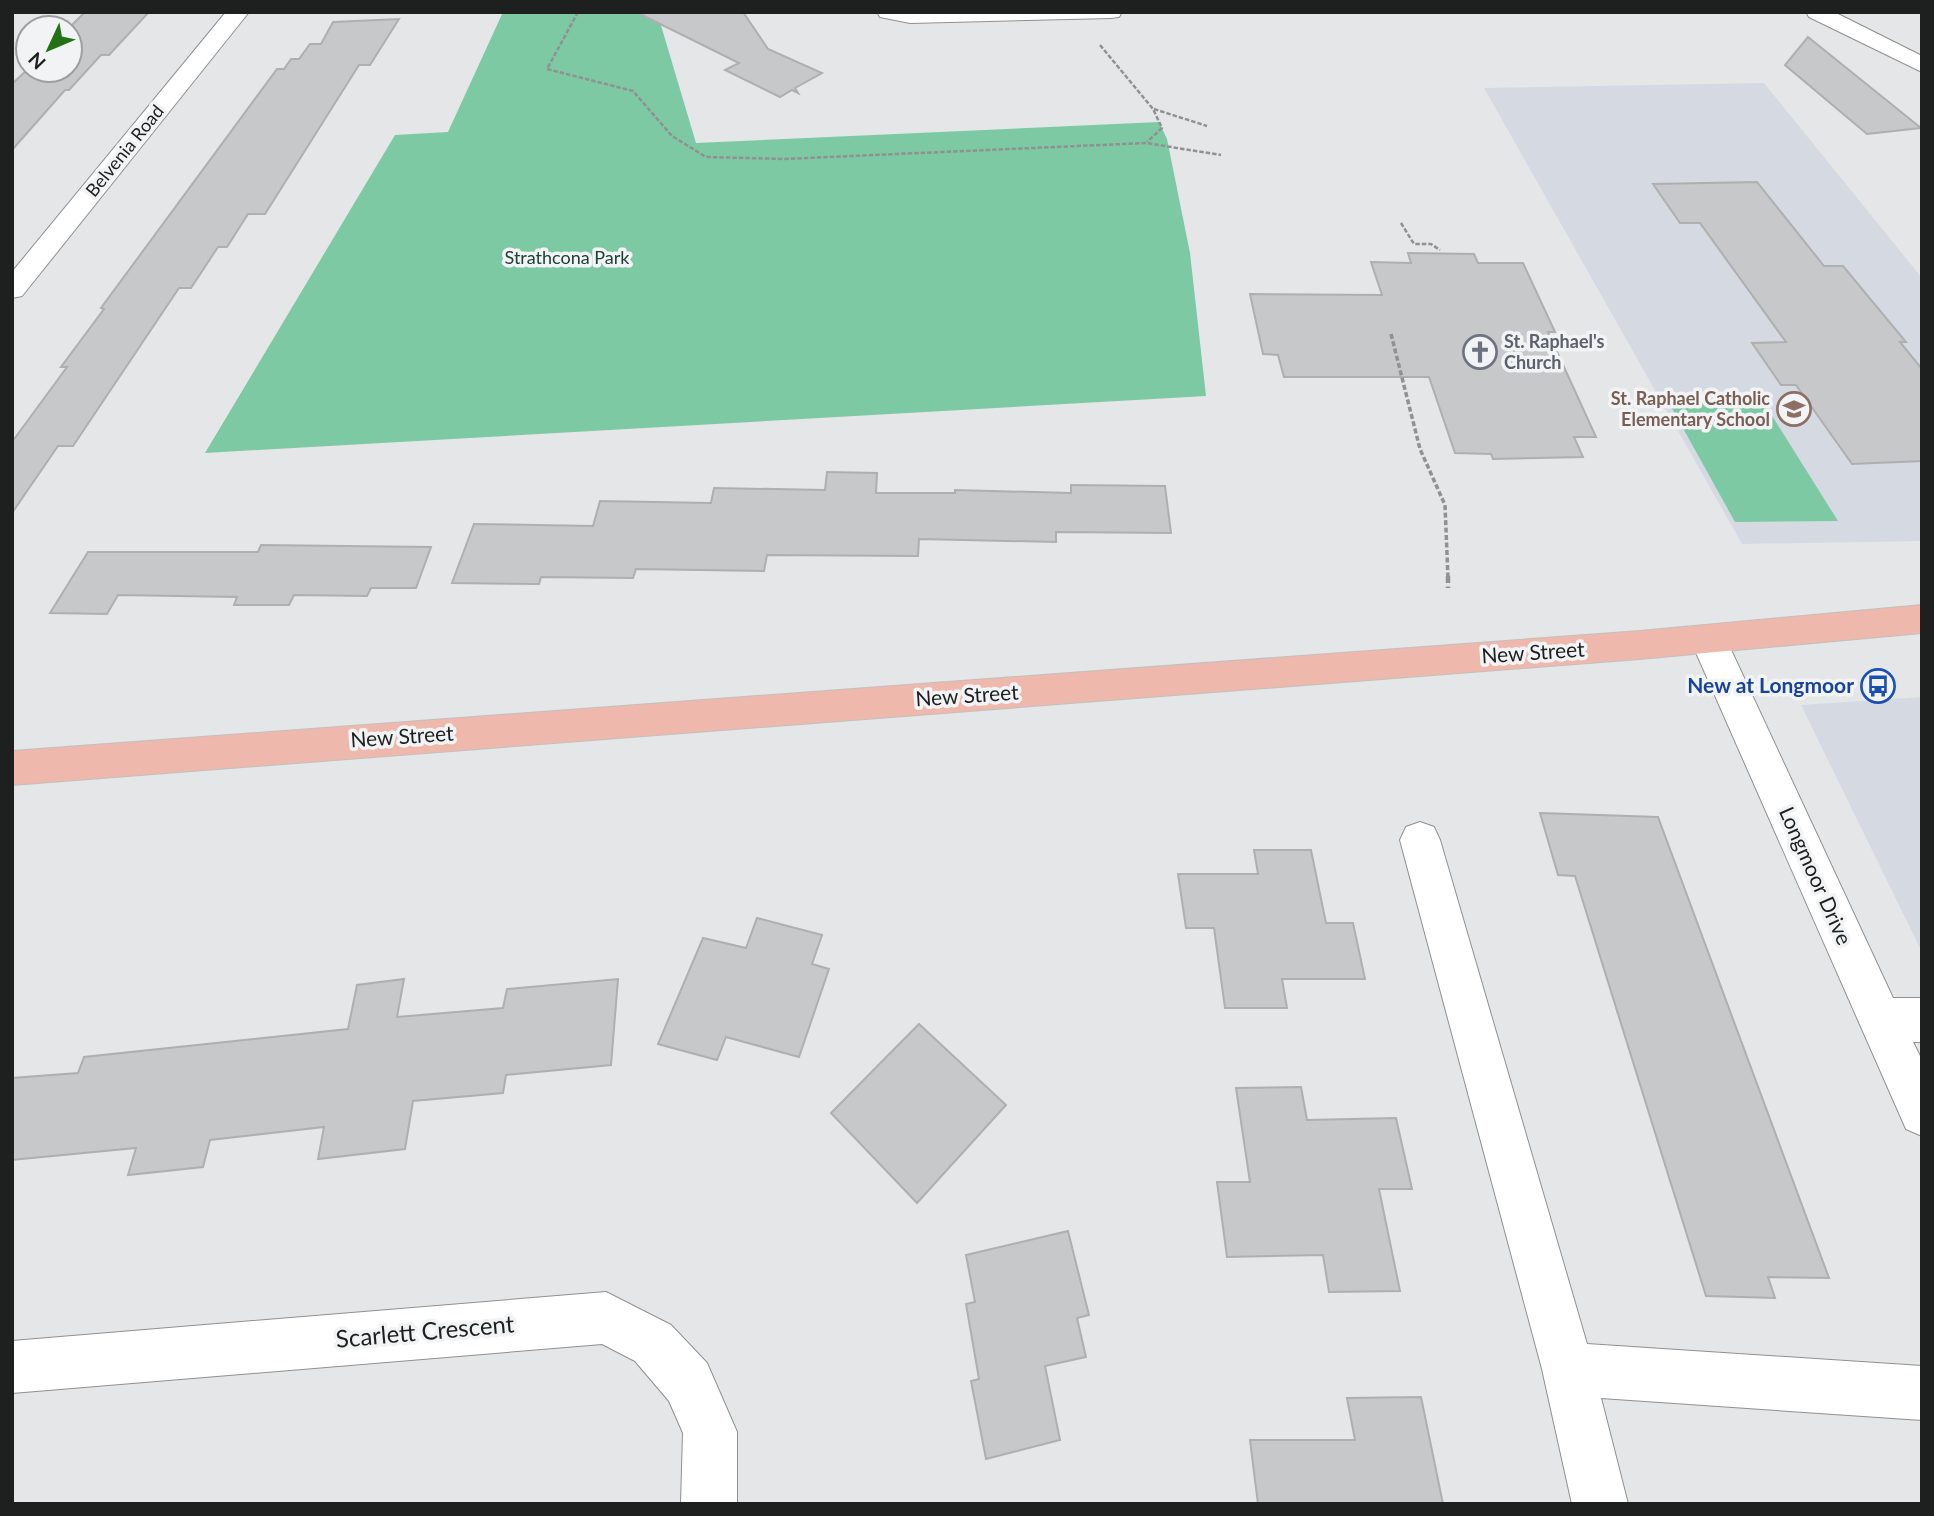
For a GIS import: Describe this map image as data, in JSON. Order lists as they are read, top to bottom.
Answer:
{
  "streets": {
    "main road": ["New Street"],
    "street": ["Belvenia Road", "Longmoor Drive", "Scarlett Crescent"]
  },
  "crossings": [
    ["New Street", "Longmoor Drive"]
  ],
  "parks": ["Strathcona Park"],
  "places": {
    "church": ["St. Raphael's Church"],
    "school or university": ["St. Raphael Catholic Elementary School"],
    "bus stop": ["New at Longmoor"]
  },
  "north": "bottom left"
}
